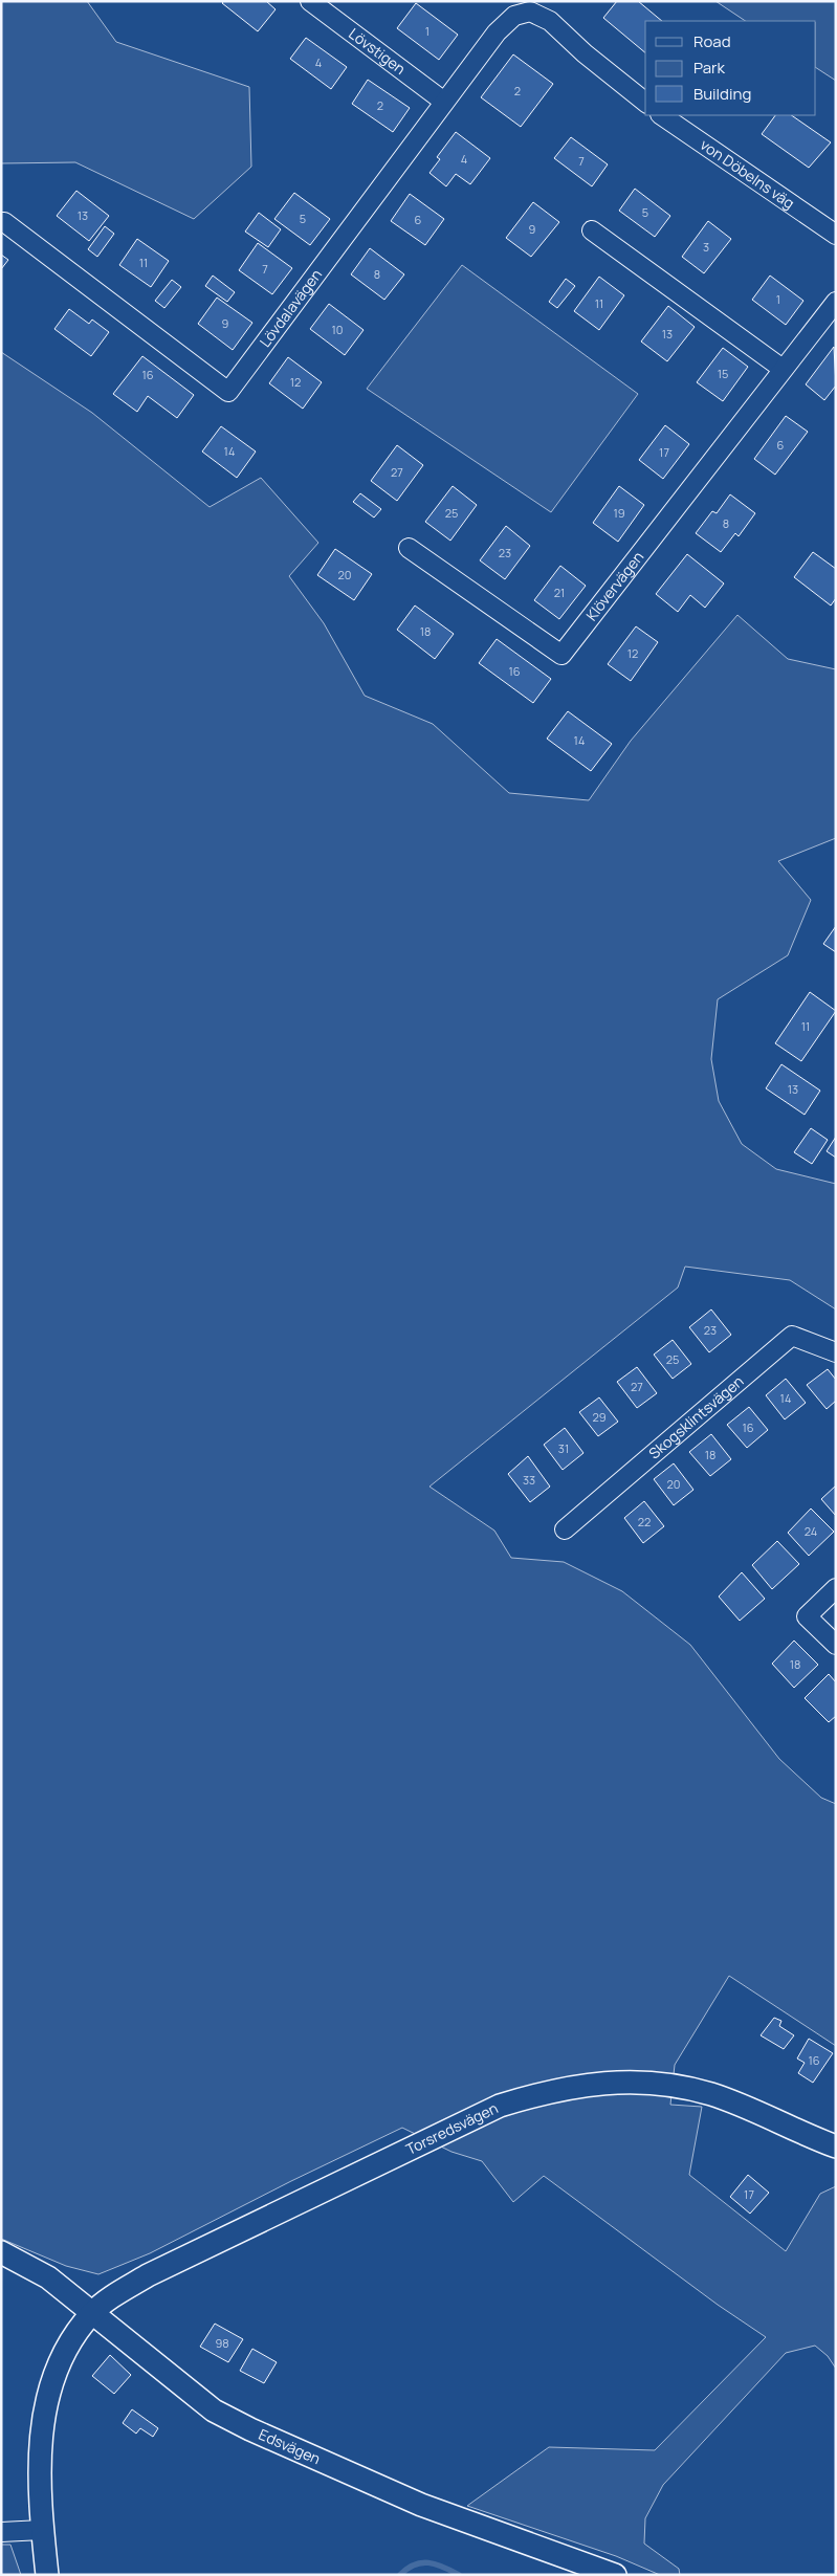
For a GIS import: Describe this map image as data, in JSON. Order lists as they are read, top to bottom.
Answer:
{
  "streets": {
    "street": [
      "Lövstigen",
      "von Döbelns väg",
      "Lövdalavägen",
      "Klövervägen",
      "Skogsklintsvägen",
      "Torsredsvägen",
      "Edsvägen"
    ]
  },
  "crossings": [
    ["Lövstigen", "Lövdalavägen"],
    ["Torsredsvägen", "Edsvägen"]
  ],
  "house_numbers": [
    "1",
    "4",
    "2",
    "2",
    "4",
    "7",
    "5",
    "13",
    "5",
    "6",
    "9",
    "3",
    "11",
    "7",
    "8",
    "1",
    "11",
    "9",
    "10",
    "13",
    "15",
    "16",
    "12",
    "6",
    "14",
    "17",
    "27",
    "25",
    "19",
    "8",
    "23",
    "20",
    "21",
    "18",
    "12",
    "16",
    "14",
    "11",
    "13",
    "23",
    "25",
    "27",
    "14",
    "29",
    "16",
    "31",
    "18",
    "33",
    "20",
    "22",
    "24",
    "18",
    "16",
    "17",
    "98"
  ],
  "legend": ["Road", "Park", "Building"]
}
